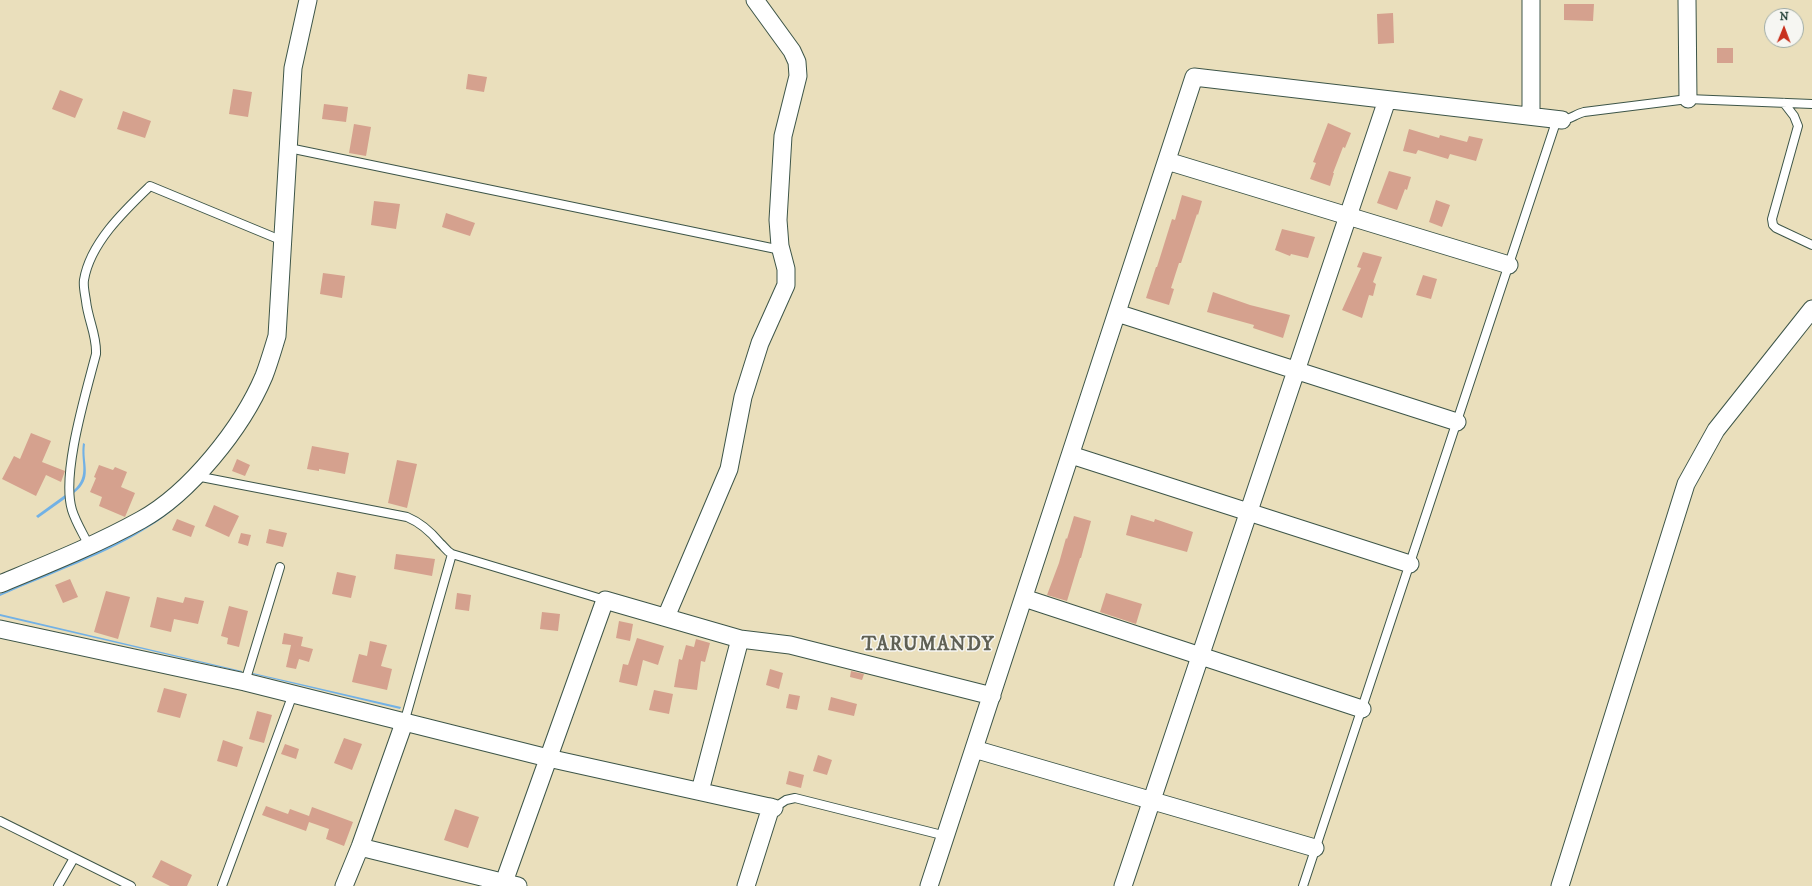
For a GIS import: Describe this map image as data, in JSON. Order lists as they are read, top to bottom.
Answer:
{
  "districts": ["TARUMANDY"],
  "north": "top"
}
